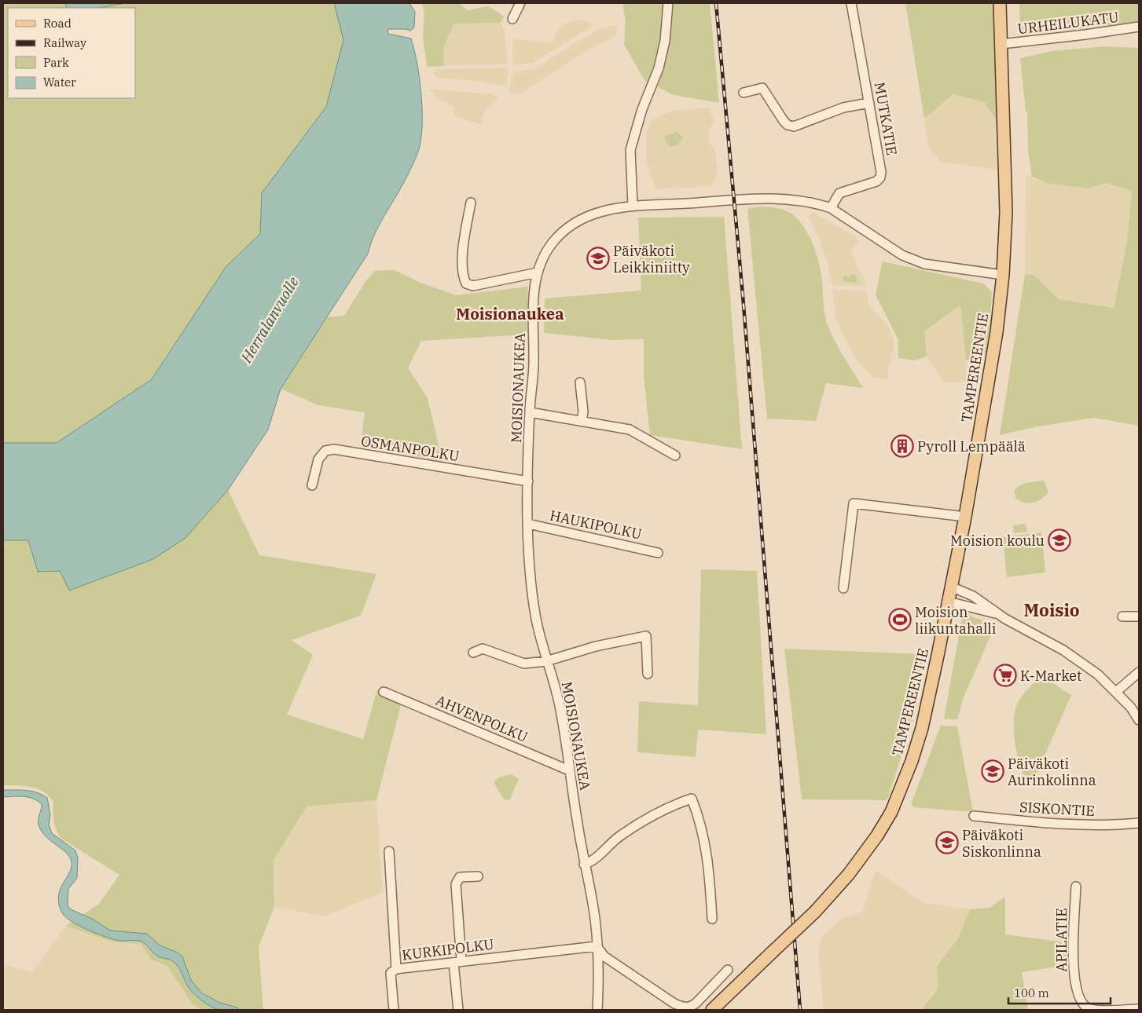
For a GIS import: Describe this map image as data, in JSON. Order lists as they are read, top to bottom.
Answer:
{
  "streets": {
    "main road": ["TAMPEREENTIE"],
    "street": [
      "URHEILUKATU",
      "MUTKATIE",
      "MOISIONAUKEA",
      "OSMANPOLKU",
      "HAUKIPOLKU",
      "AHVENPOLKU",
      "SISKONTIE",
      "APILATIE",
      "KURKIPOLKU"
    ]
  },
  "crossings": [
    ["URHEILUKATU", "TAMPEREENTIE"],
    ["MUTKATIE", "MOISIONAUKEA"],
    ["TAMPEREENTIE", "MOISIONAUKEA"],
    ["MOISIONAUKEA", "OSMANPOLKU"],
    ["MOISIONAUKEA", "HAUKIPOLKU"],
    ["MOISIONAUKEA", "AHVENPOLKU"],
    ["MOISIONAUKEA", "KURKIPOLKU"]
  ],
  "districts": ["Moisionaukea", "Moisio"],
  "water": ["Herralanvuolle"],
  "places": {
    "school or university": [
      "Päiväkoti Leikkiniitty",
      "Moision koulu",
      "Päiväkoti Aurinkolinna",
      "Päiväkoti Siskonlinna"
    ],
    "building": ["Pyroll Lempäälä"],
    "sports": ["Moision liikuntahalli"],
    "supermarket": ["K-Market"]
  },
  "legend": [
    "Road",
    "Railway",
    "Park",
    "Water"
  ],
  "scale_bar": "100 m"
}
